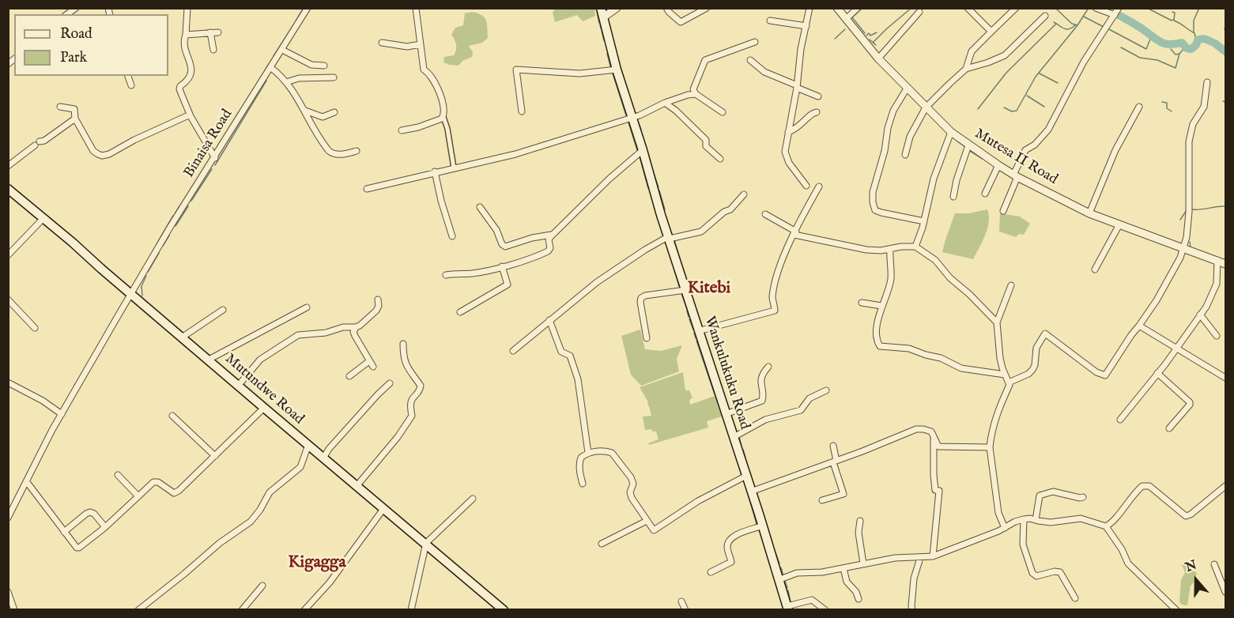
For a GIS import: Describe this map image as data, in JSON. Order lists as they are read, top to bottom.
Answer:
{
  "streets": {
    "main road": ["Wankulukuku Road", "Mutundwe Road"],
    "street": ["Binaisa Road", "Mutesa II Road"]
  },
  "crossings": [
    ["Binaisa Road", "Mutundwe Road"]
  ],
  "districts": ["Kitebi", "Kigagga"],
  "legend": ["Road", "Park"],
  "north": "top"
}
